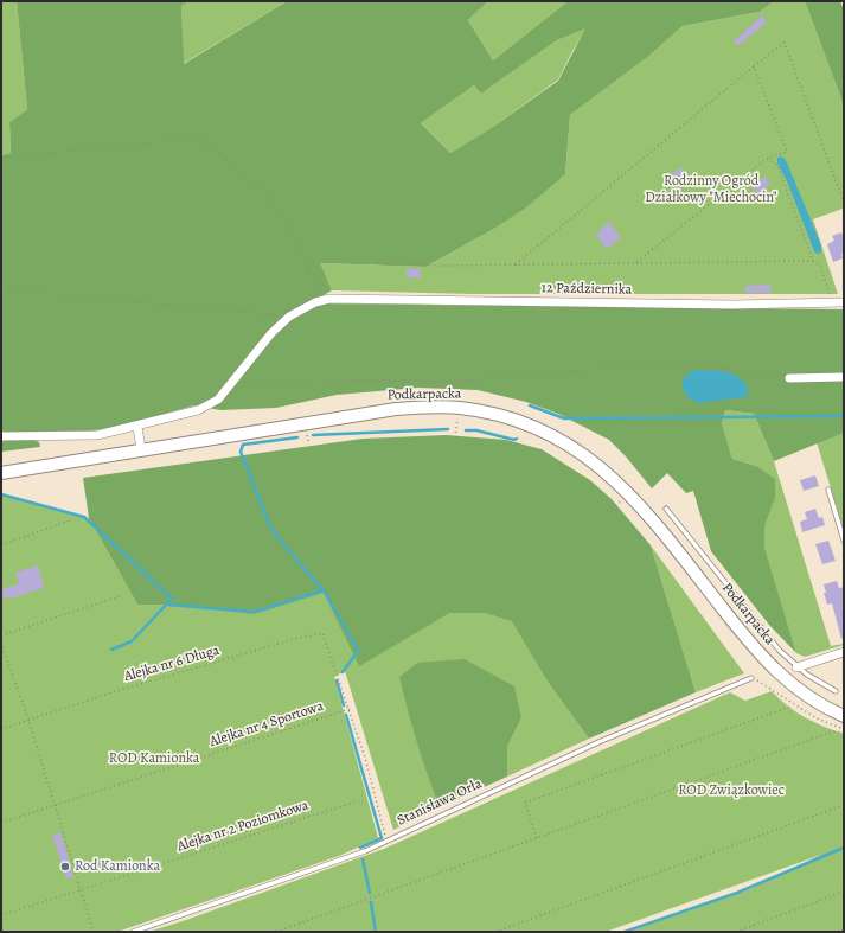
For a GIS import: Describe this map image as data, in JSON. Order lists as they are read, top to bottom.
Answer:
{
  "streets": {
    "main road": ["Podkarpacka"],
    "street": ["12 Października"],
    "lane": ["Stanisława Orła"],
    "path": ["Alejka nr 6 Długa", "Alejka nr 4 Sportowa", "Alejka nr 2 Poziomkowa"]
  },
  "crossings": [
    ["Alejka nr 6 Długa", "Alejka nr 4 Sportowa"]
  ],
  "parks": ["Rodzinny Ogród Działkowy \"Miechocin\"", "ROD Kamionka", "ROD Związkowiec"],
  "places": ["Rod Kamionka"]
}
